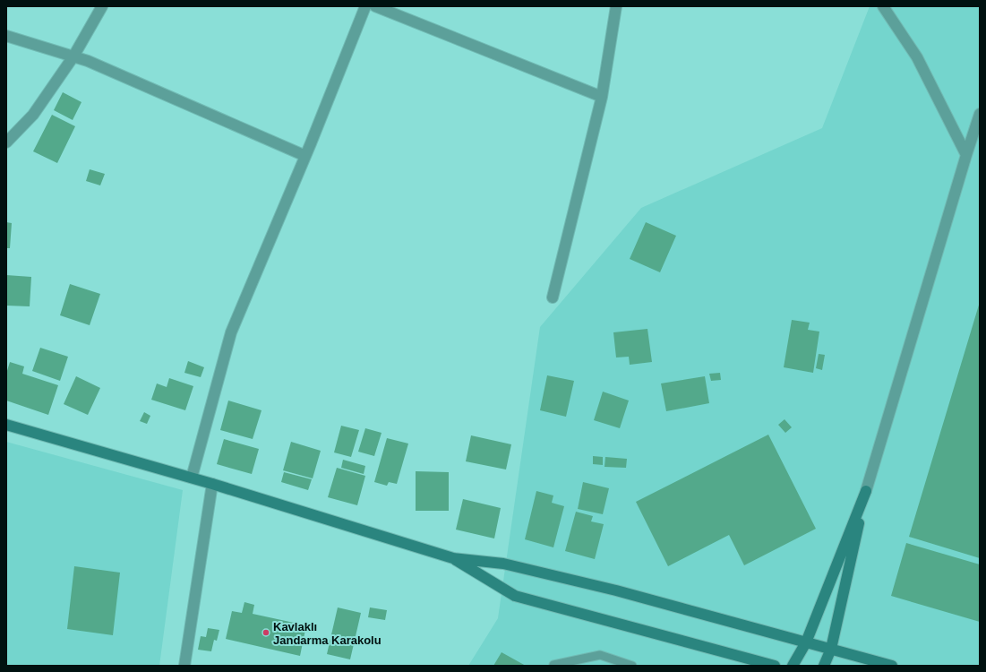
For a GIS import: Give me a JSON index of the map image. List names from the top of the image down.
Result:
{
  "places": ["Kavlaklı Jandarma Karakolu"]
}
